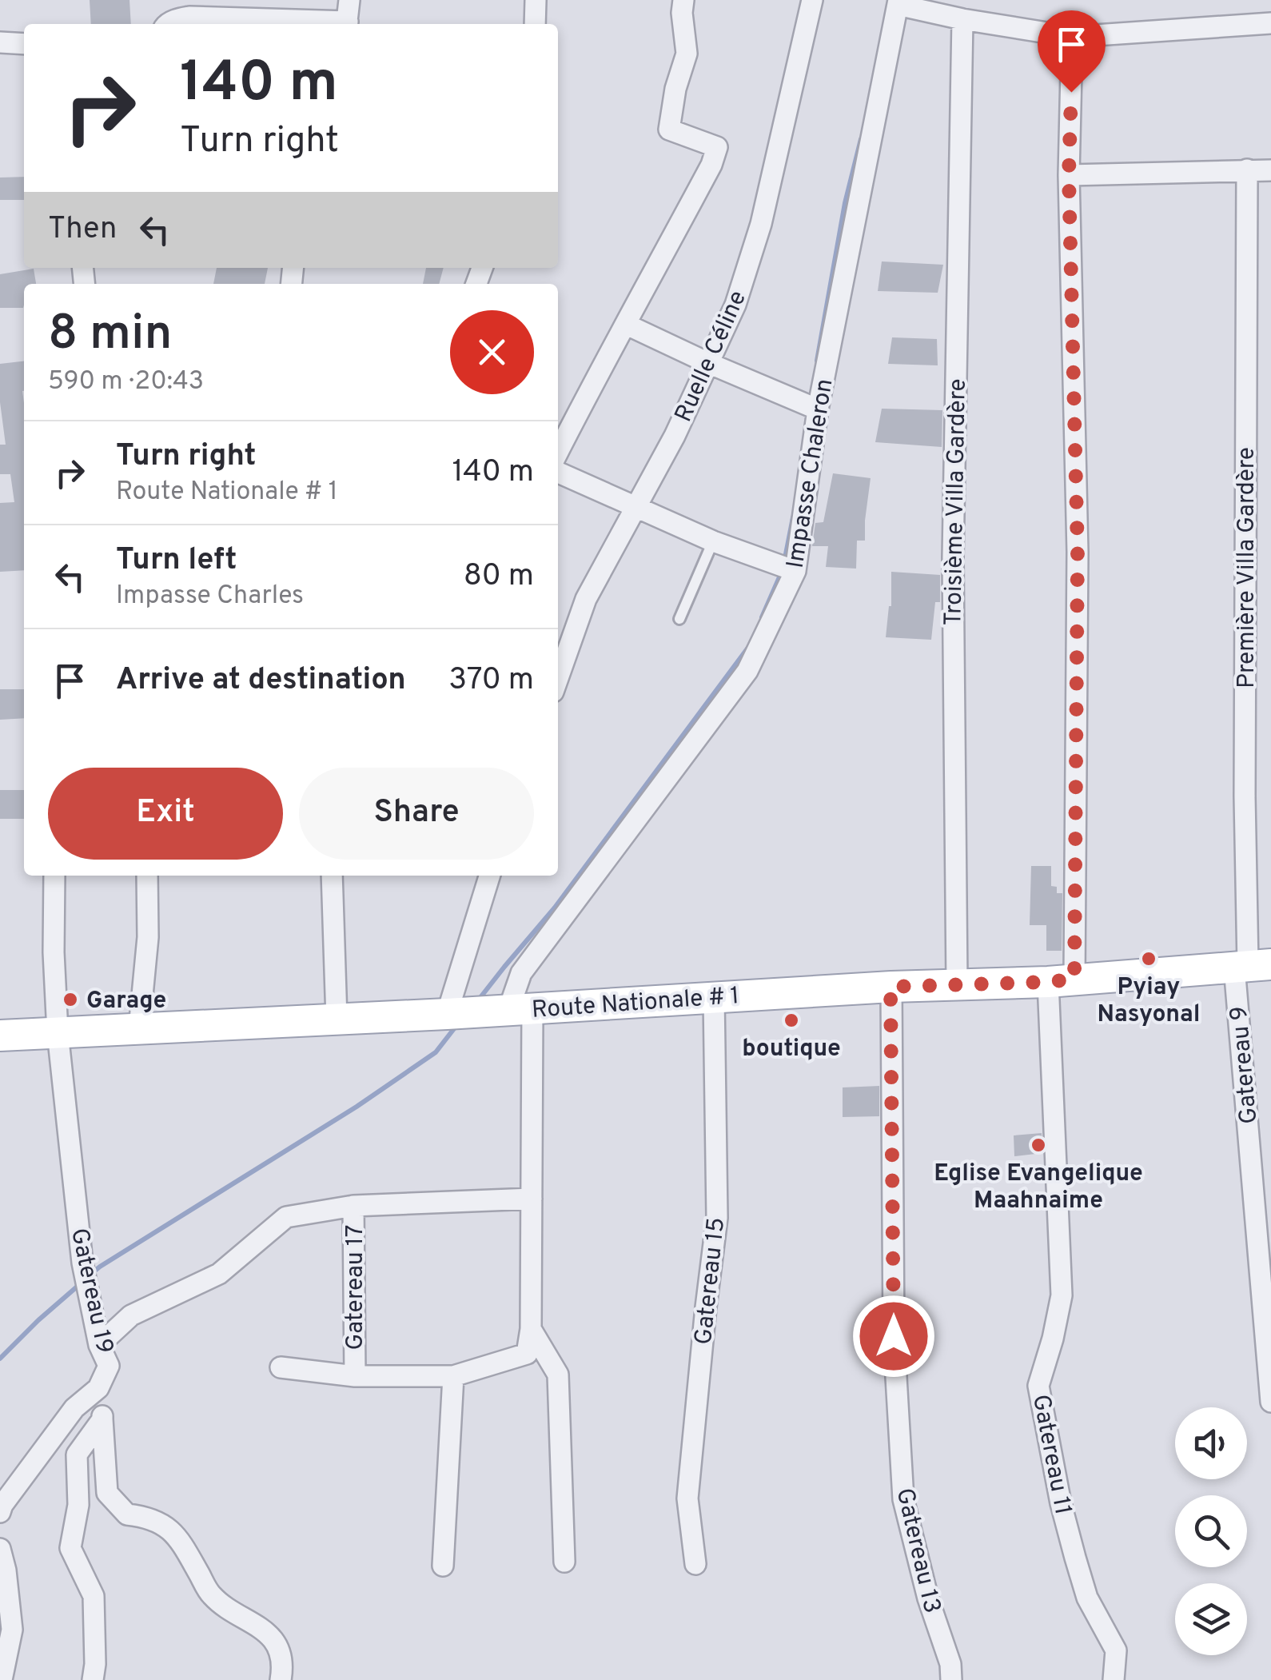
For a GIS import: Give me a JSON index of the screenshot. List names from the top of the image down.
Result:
{
  "streets": {
    "main road": ["Route Nationale # 1"],
    "street": [
      "Ruelle Céline",
      "Impasse Chaleron",
      "Troisième Villa Gardère",
      "Première Villa Gardère",
      "Gatereau 9",
      "Gatereau 15",
      "Gatereau 17",
      "Gatereau 19",
      "Gatereau 11",
      "Gatereau 13"
    ]
  },
  "crossings": [
    ["Impasse Chaleron", "Route Nationale # 1"],
    ["Troisième Villa Gardère", "Route Nationale # 1"],
    ["Première Villa Gardère", "Route Nationale # 1"],
    ["Première Villa Gardère", "Gatereau 9"],
    ["Route Nationale # 1", "Gatereau 9"],
    ["Route Nationale # 1", "Gatereau 15"],
    ["Route Nationale # 1", "Gatereau 19"],
    ["Route Nationale # 1", "Gatereau 11"],
    ["Route Nationale # 1", "Gatereau 13"],
    ["Gatereau 17", "Gatereau 19"]
  ],
  "places": [
    "Pyiay Nasyonal",
    "Garage",
    "boutique",
    "Eglise Evangelique Maahnaime"
  ],
  "page": {
    "turn": ["140 m", "Turn right"],
    "then": "Then",
    "heading": ["8 min", "590 m · 20:43"],
    "list": [
      {
        "name": "Turn right",
        "note": "Route Nationale # 1",
        "value": "140 m"
      },
      {
        "name": "Turn left",
        "note": "Impasse Charles",
        "value": "80 m"
      },
      {
        "name": "Arrive at destination",
        "value": "370 m"
      }
    ],
    "buttons": ["Exit", "Share"]
  }
}
